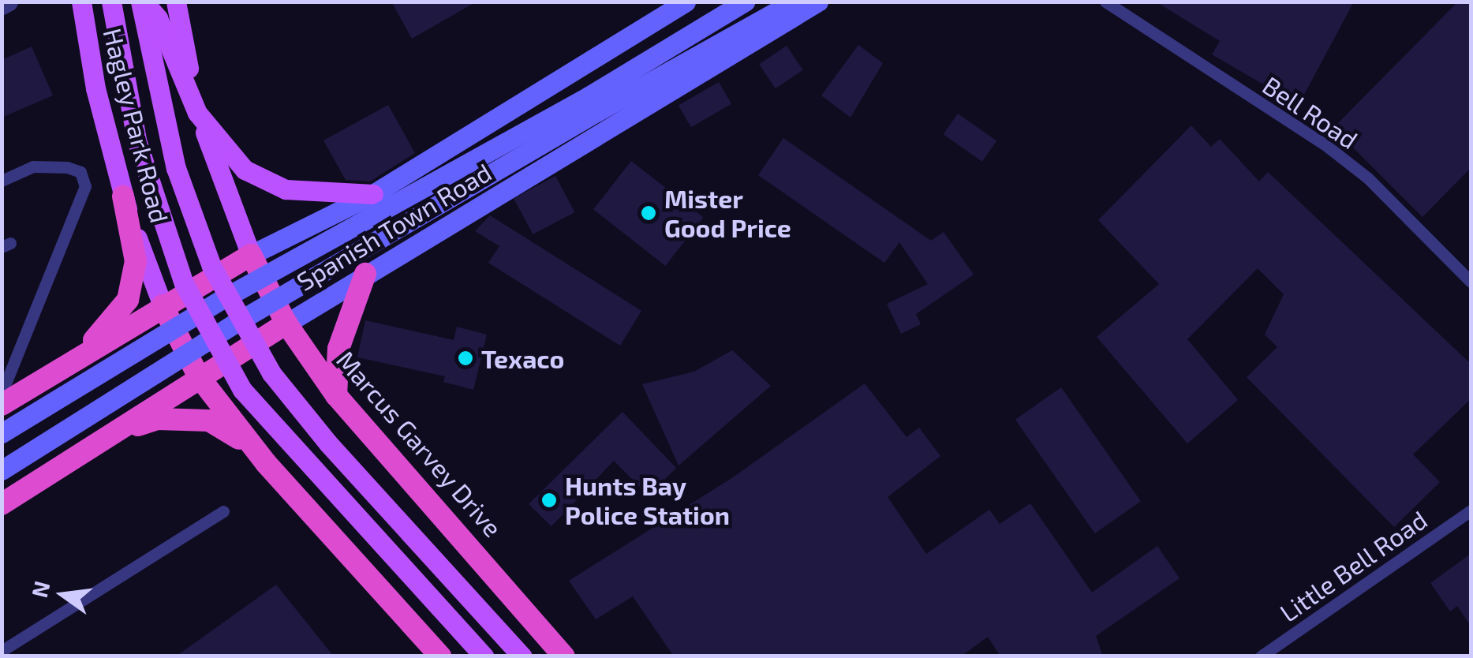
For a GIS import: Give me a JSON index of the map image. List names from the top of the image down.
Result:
{
  "streets": {
    "highway": ["Spanish Town Road", "Marcus Garvey Drive"],
    "main road": ["Hagley Park Road"],
    "lane": ["Bell Road", "Little Bell Road"]
  },
  "crossings": [
    ["Hagley Park Road", "Spanish Town Road"],
    ["Spanish Town Road", "Marcus Garvey Drive"]
  ],
  "places": ["Mister Good Price", "Texaco", "Hunts Bay Police Station"],
  "north": "left"
}
